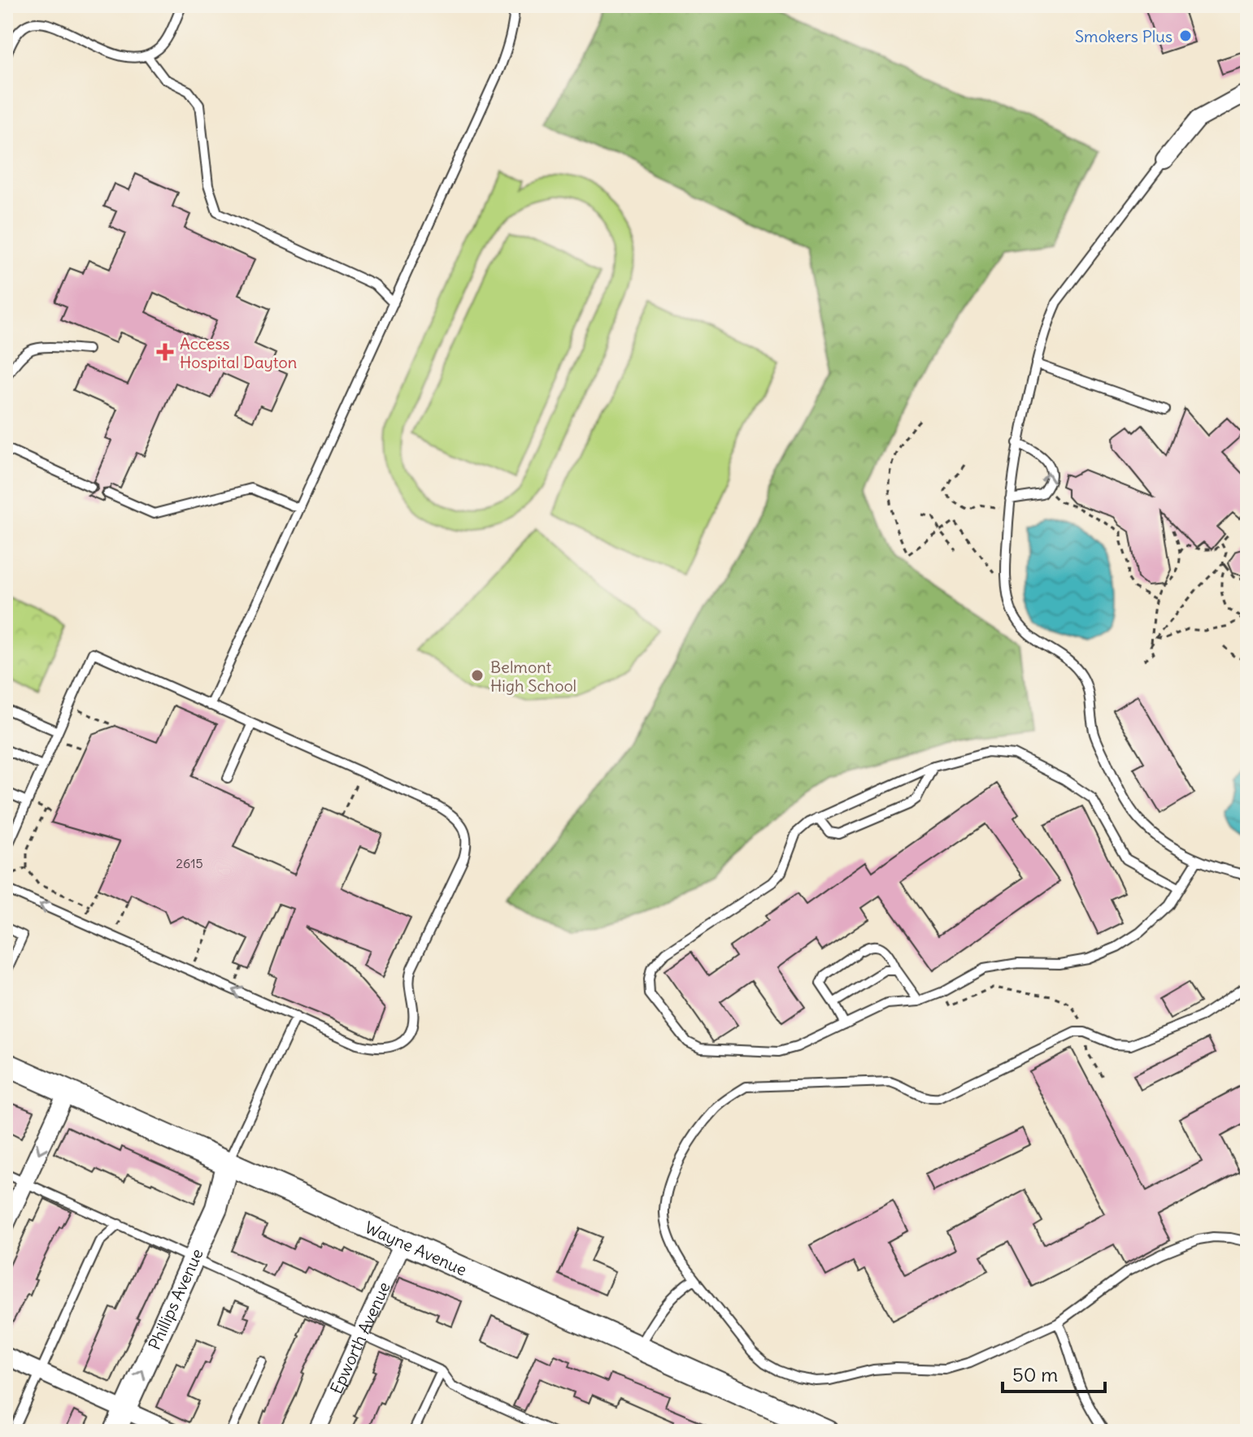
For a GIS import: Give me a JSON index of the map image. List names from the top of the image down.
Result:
{
  "streets": {
    "main road": ["Wayne Avenue"],
    "street": ["Phillips Avenue", "Epworth Avenue"]
  },
  "crossings": [
    ["Wayne Avenue", "Phillips Avenue"],
    ["Wayne Avenue", "Epworth Avenue"]
  ],
  "one_way": ["Phillips Avenue"],
  "places": {
    "other": ["Smokers Plus", "Belmont High School"],
    "health": ["Access Hospital Dayton"]
  },
  "house_numbers": ["2615"],
  "scale_bar": "50 m"
}
